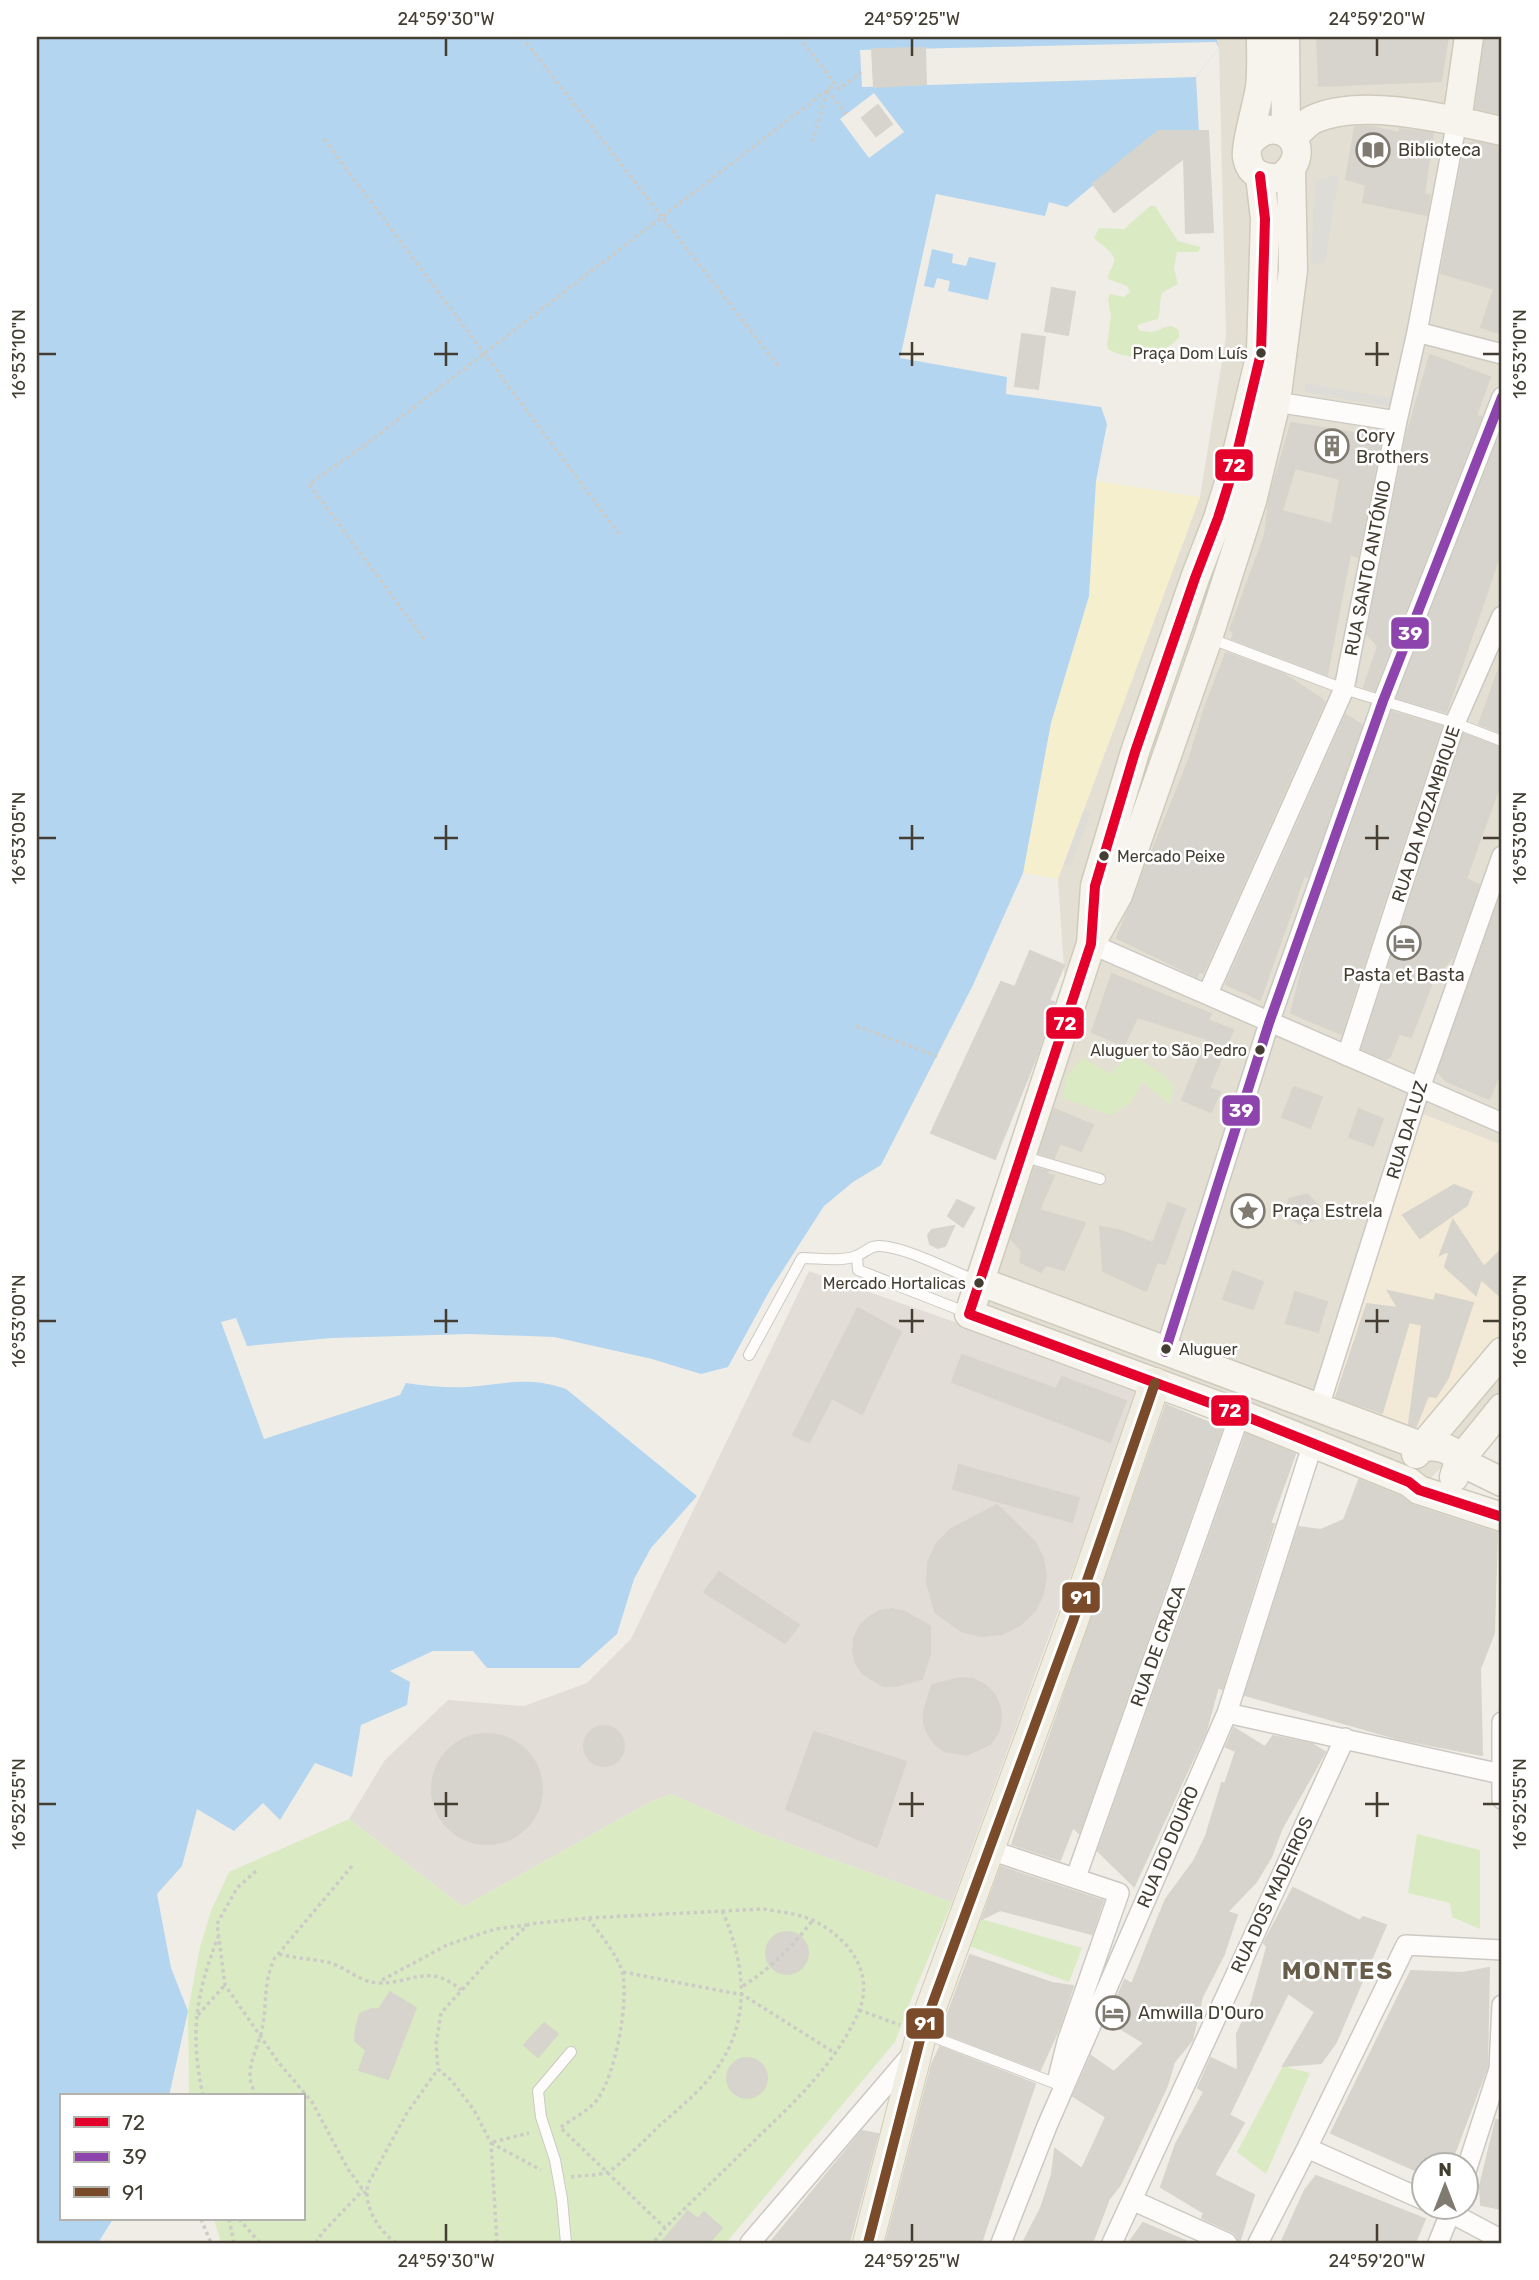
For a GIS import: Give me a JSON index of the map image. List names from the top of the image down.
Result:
{
  "streets": {
    "street": [
      "RUA SANTO ANTÓNIO",
      "RUA DA MOZAMBIQUE",
      "RUA DA LUZ",
      "RUA DE CRACA",
      "RUA DO DOURO",
      "RUA DOS MADEIROS"
    ]
  },
  "districts": ["MONTES"],
  "places": {
    "library": ["Biblioteca"],
    "other": [
      "Praça Dom Luís",
      "Mercado Peixe",
      "Aluguer to São Pedro",
      "Mercado Hortalicas",
      "Aluguer"
    ],
    "building": ["Cory Brothers"],
    "hotel": ["Pasta et Basta", "Amwilla D'Ouro"],
    "place": ["Praça Estrela"]
  },
  "lines": ["transit line 72", "transit line 39", "transit line 91"],
  "legend": ["72", "39", "91"],
  "north": "top",
  "coordinates": [
    "24°59'30\"W",
    "24°59'25\"W",
    "24°59'20\"W",
    "16°53'10\"N",
    "16°53'05\"N",
    "16°53'00\"N",
    "16°52'55\"N"
  ]
}
